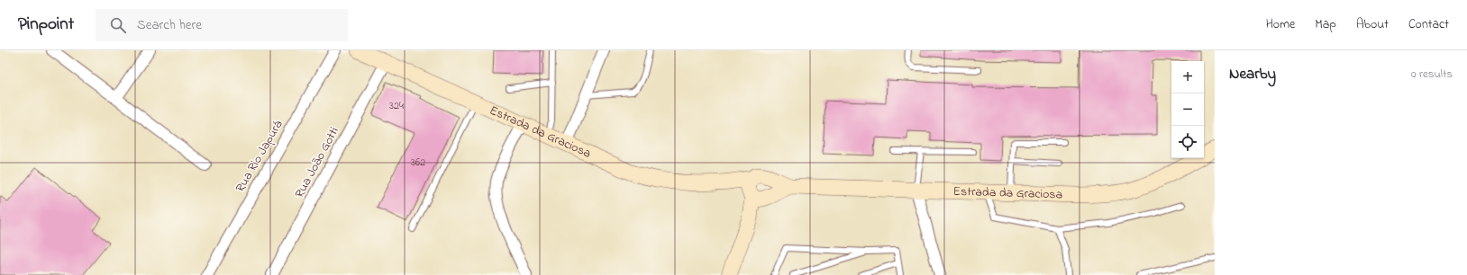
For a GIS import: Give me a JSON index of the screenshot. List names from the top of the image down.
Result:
{
  "streets": {
    "main road": ["Estrada da Graciosa"],
    "street": ["Rua Rio Japurá", "Rua João Gotti"]
  },
  "crossings": [
    ["Estrada da Graciosa", "Rua João Gotti"]
  ],
  "house_numbers": ["324", "362"],
  "page": {
    "header": "Pinpoint",
    "search": "Search here",
    "nav": [
      "Home",
      "Map",
      "About",
      "Contact"
    ],
    "heading": ["Nearby", "0 results"],
    "map_buttons": ["+", "−"]
  }
}
